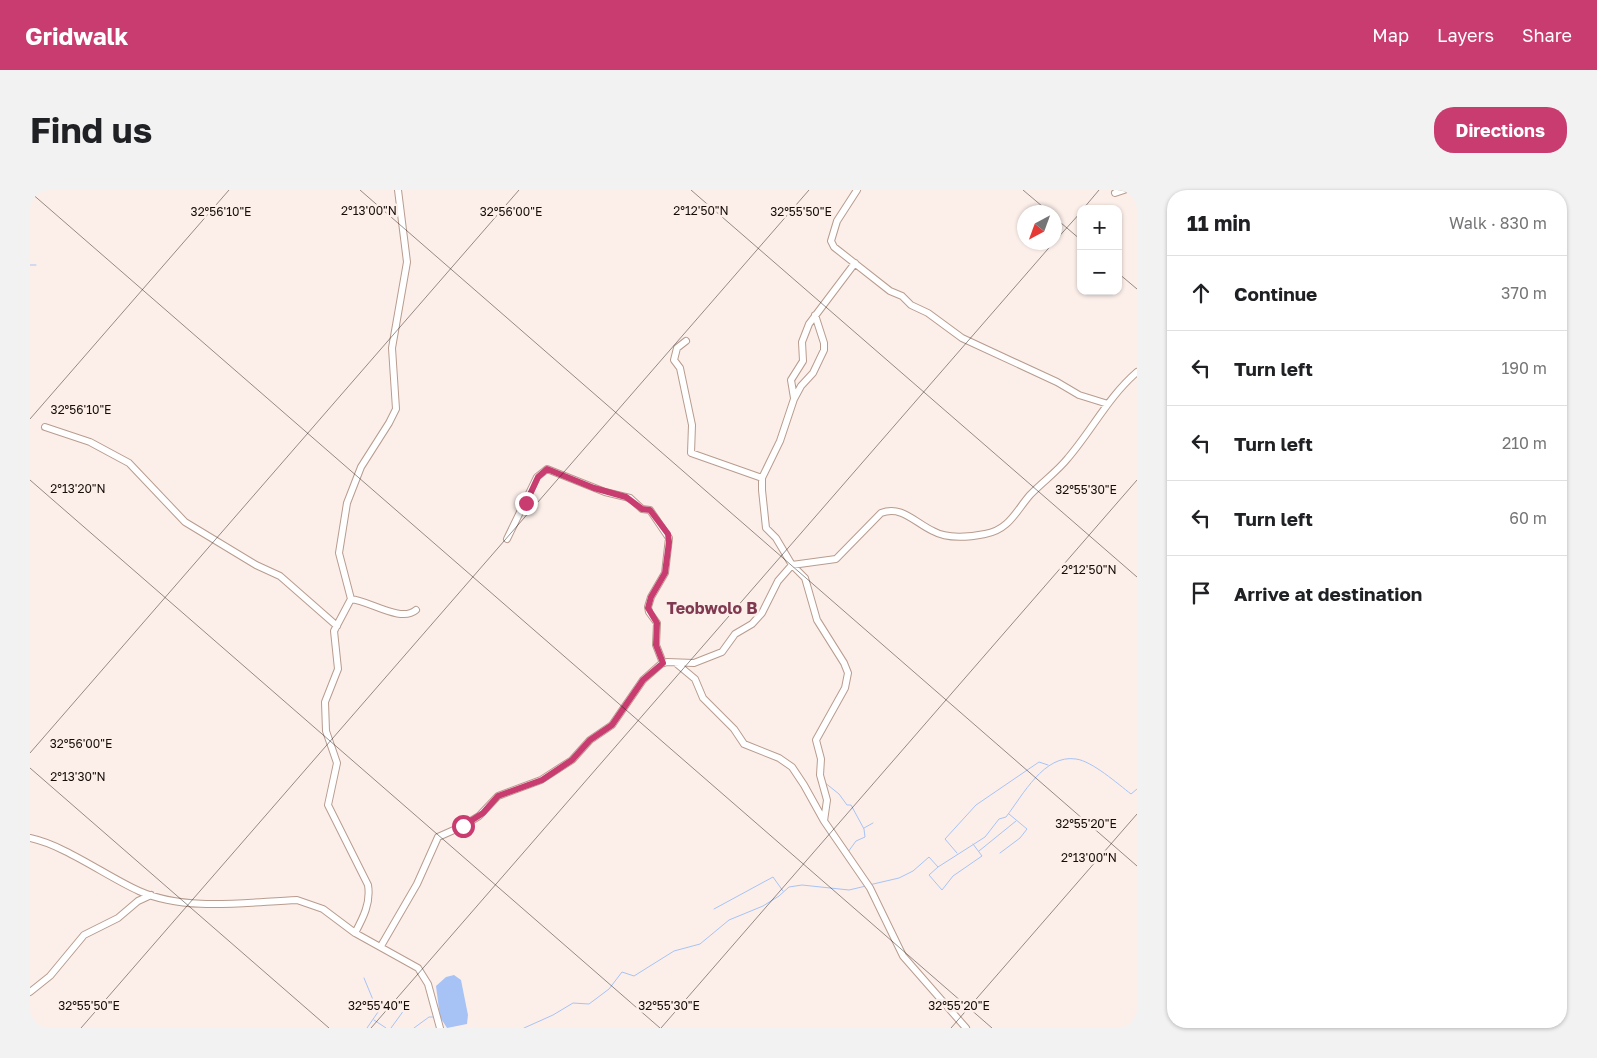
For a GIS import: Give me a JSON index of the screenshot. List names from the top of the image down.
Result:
{
  "districts": ["Teobwolo B"],
  "north": "bottom left",
  "page": {
    "header": "Gridwalk",
    "nav": ["Map", "Layers", "Share"],
    "buttons": "Directions",
    "title": "Find us",
    "heading": ["11 min", "Walk · 830 m"],
    "map_buttons": ["+", "−"],
    "list": [
      ["Continue", "370 m"],
      ["Turn left", "190 m"],
      ["Turn left", "210 m"],
      ["Turn left", "60 m"],
      "Arrive at destination"
    ]
  },
  "coordinates": [
    "2°13'00\"N",
    "2°12'50\"N",
    "32°56'10\"E",
    "32°56'00\"E",
    "32°55'50\"E",
    "2°13'20\"N",
    "32°55'30\"E",
    "2°13'30\"N",
    "32°55'20\"E",
    "32°55'40\"E"
  ]
}
